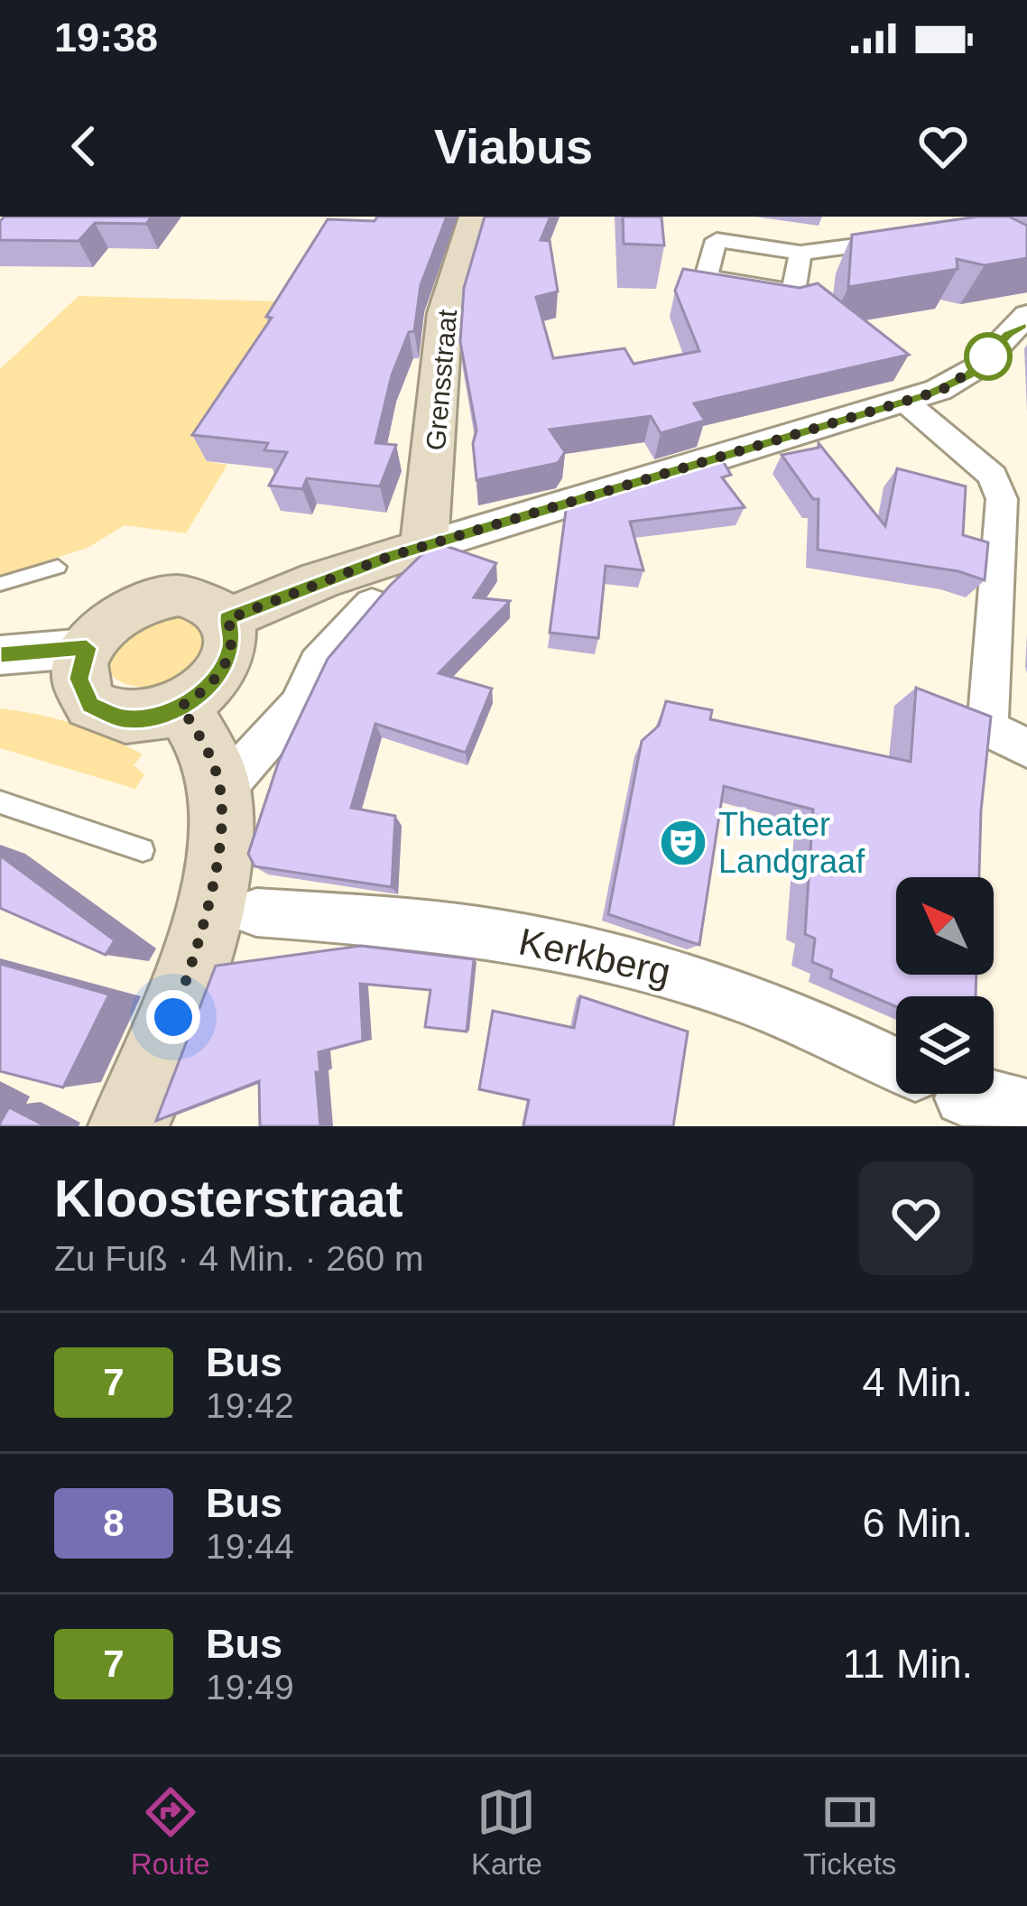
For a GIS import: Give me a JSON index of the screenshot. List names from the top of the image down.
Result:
{
  "streets": {
    "main road": ["Grensstraat"],
    "street": ["Kerkberg"]
  },
  "places": {
    "theatre": ["Theater Landgraaf"]
  },
  "lines": ["bus line 7"],
  "north": "top left",
  "page": {
    "status": "19:38",
    "header": "Viabus",
    "heading": ["Kloosterstraat", "Zu Fuß · 4 Min. · 260 m"],
    "list": [
      {
        "mark": "7",
        "name": "Bus",
        "note": "19:42",
        "value": "4 Min."
      },
      {
        "mark": "8",
        "name": "Bus",
        "note": "19:44",
        "value": "6 Min."
      },
      {
        "mark": "7",
        "name": "Bus",
        "note": "19:49",
        "value": "11 Min."
      }
    ],
    "tabs": ["Route", "Karte", "Tickets"]
  }
}
